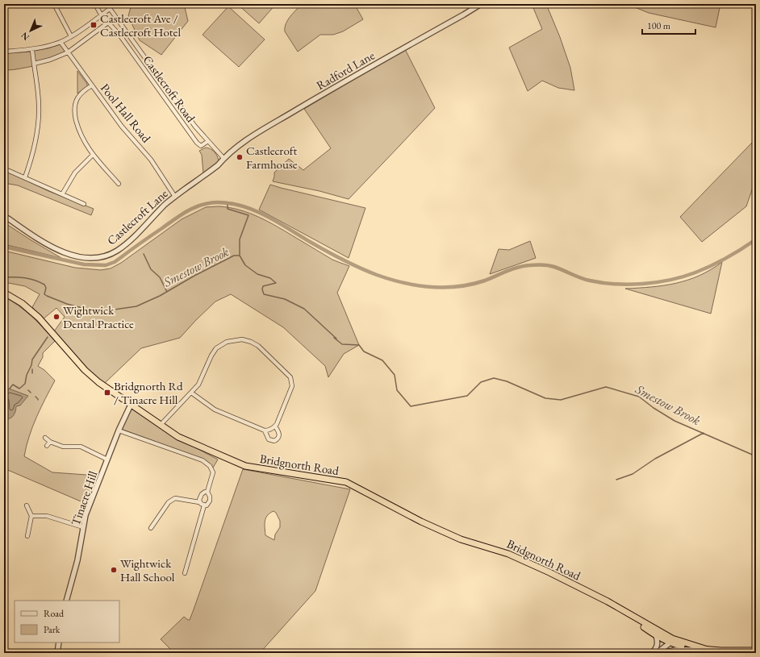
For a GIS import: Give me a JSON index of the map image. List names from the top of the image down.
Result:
{
  "streets": {
    "highway": ["Bridgnorth Road"],
    "street": [
      "Radford Lane",
      "Castlecroft Road",
      "Pool Hall Road",
      "Castlecroft Lane",
      "Tinacre Hill"
    ]
  },
  "crossings": [
    ["Radford Lane", "Castlecroft Road"],
    ["Radford Lane", "Castlecroft Lane"],
    ["Castlecroft Road", "Castlecroft Lane"],
    ["Pool Hall Road", "Castlecroft Lane"],
    ["Bridgnorth Road", "Tinacre Hill"]
  ],
  "water": ["Smestow Brook"],
  "places": {
    "transit": ["Castlecroft Ave / Castlecroft Hotel", "Bridgnorth Rd / Tinacre Hill"],
    "other": ["Castlecroft Farmhouse", "Wightwick Dental Practice", "Wightwick Hall School"]
  },
  "legend": ["Road", "Park"],
  "scale_bar": "100 m",
  "north": "bottom left"
}
